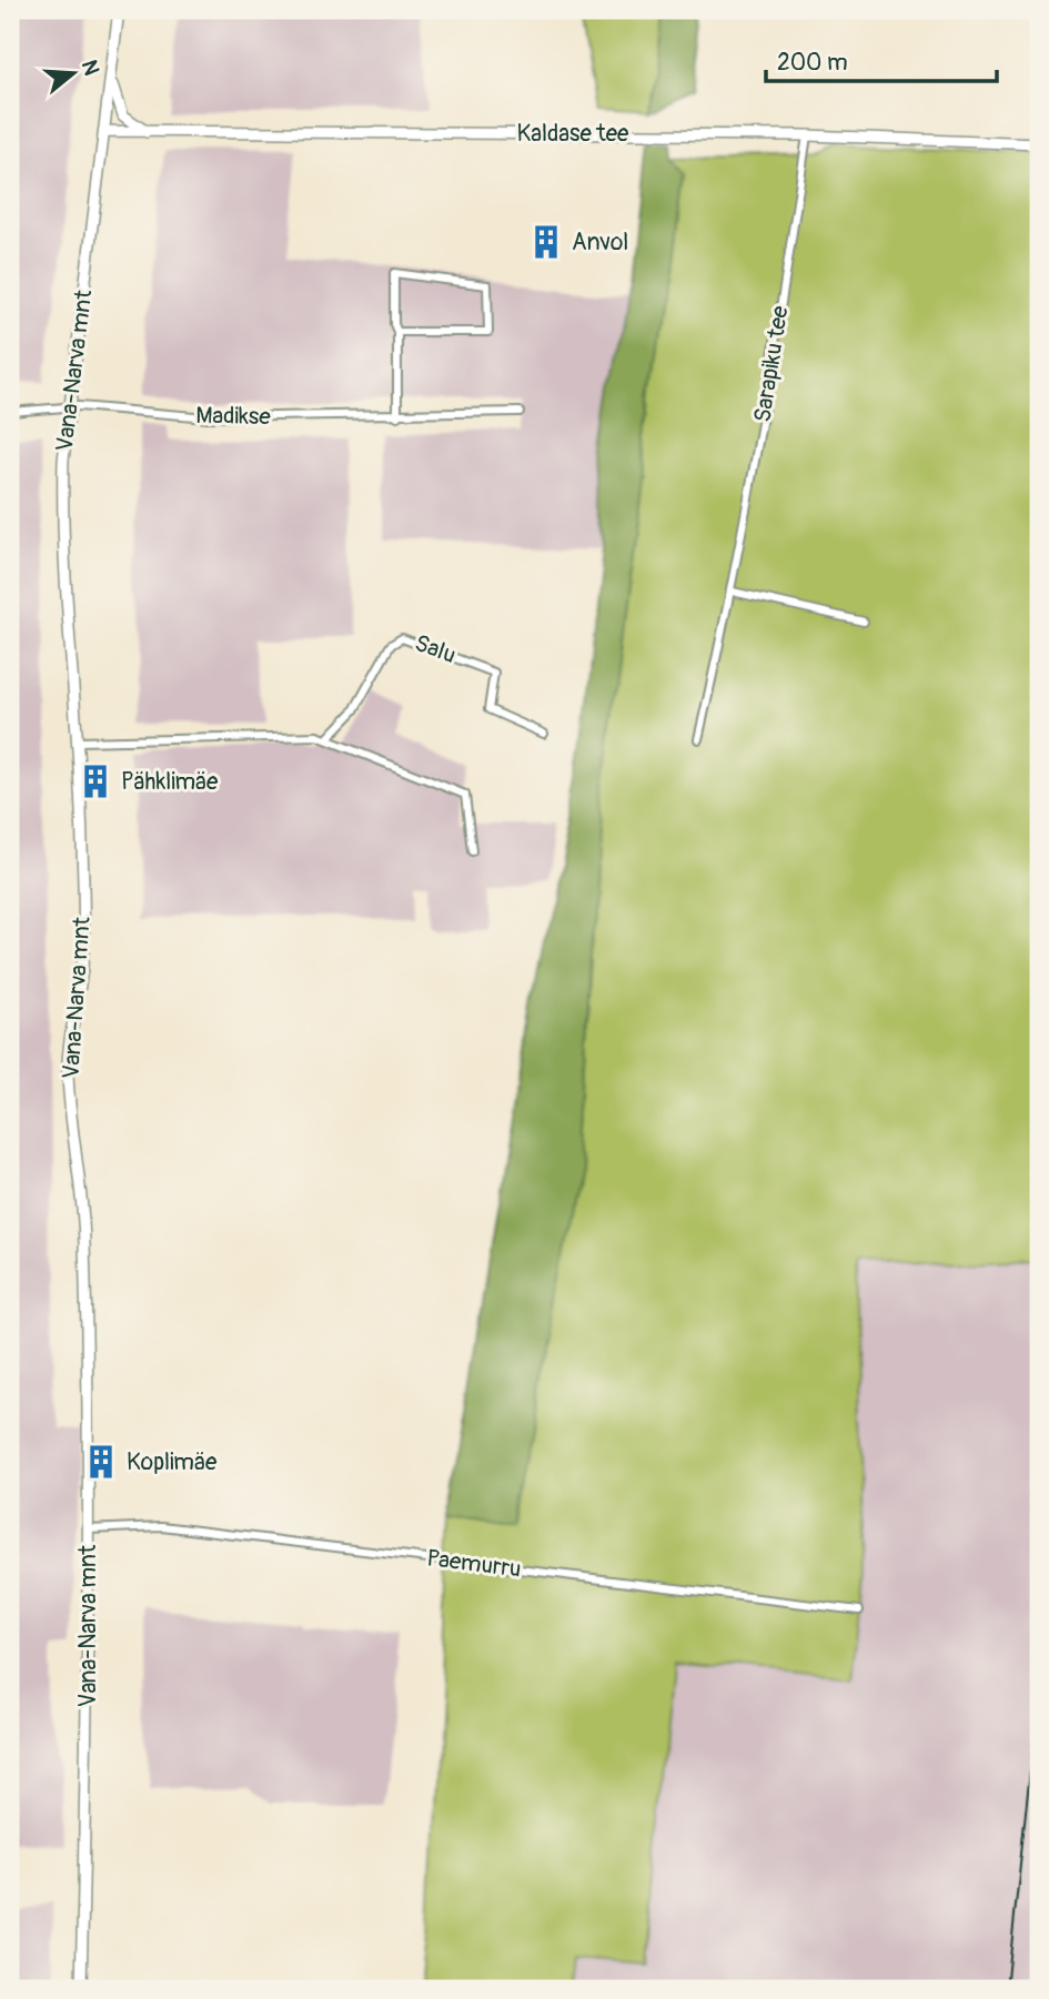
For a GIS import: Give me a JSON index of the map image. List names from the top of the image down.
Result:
{
  "streets": {
    "main road": ["Kaldase tee", "Vana-Narva mnt"],
    "street": [
      "Sarapiku tee",
      "Madikse",
      "Salu",
      "Paemurru"
    ]
  },
  "crossings": [
    ["Kaldase tee", "Sarapiku tee"],
    ["Kaldase tee", "Vana-Narva mnt"],
    ["Vana-Narva mnt", "Madikse"],
    ["Vana-Narva mnt", "Paemurru"]
  ],
  "places": {
    "building": ["Anvol", "Pähklimäe", "Koplimäe"]
  },
  "scale_bar": "200 m",
  "north": "right"
}
